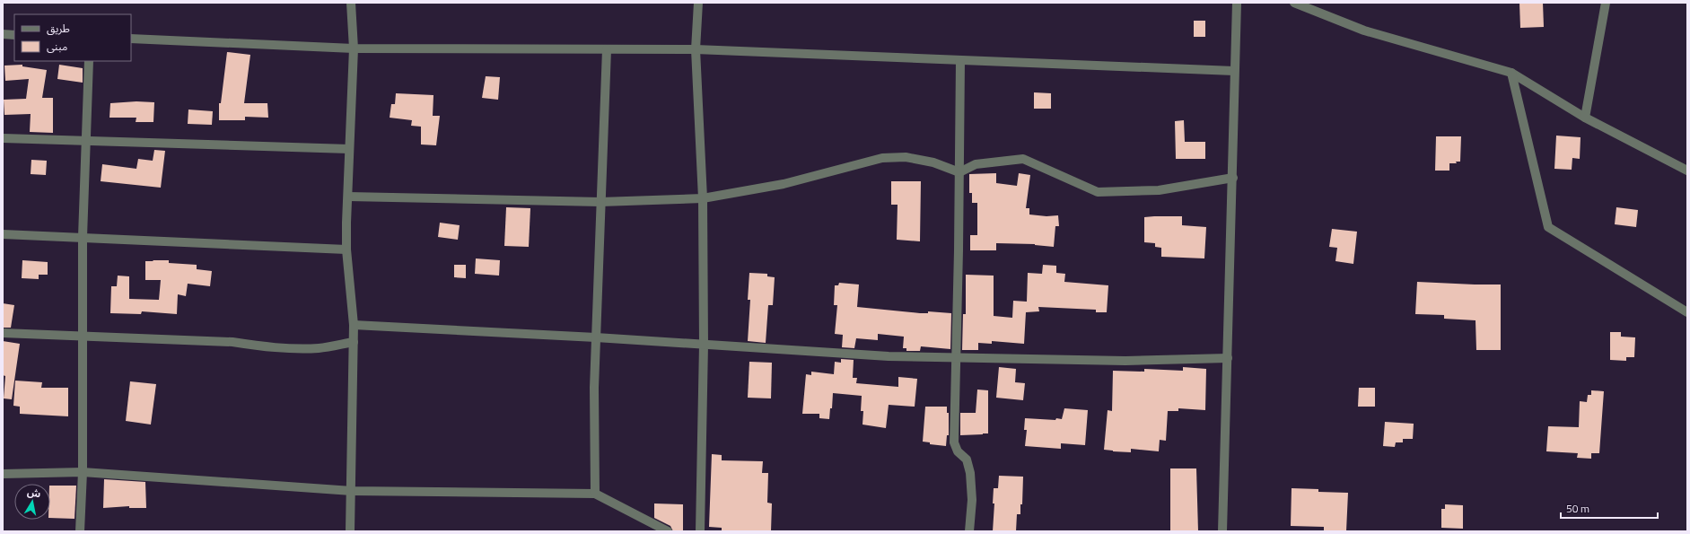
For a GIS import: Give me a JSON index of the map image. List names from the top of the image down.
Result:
{
  "legend": ["طريق", "مبنى"],
  "scale_bar": "50 m",
  "north": "top"
}
